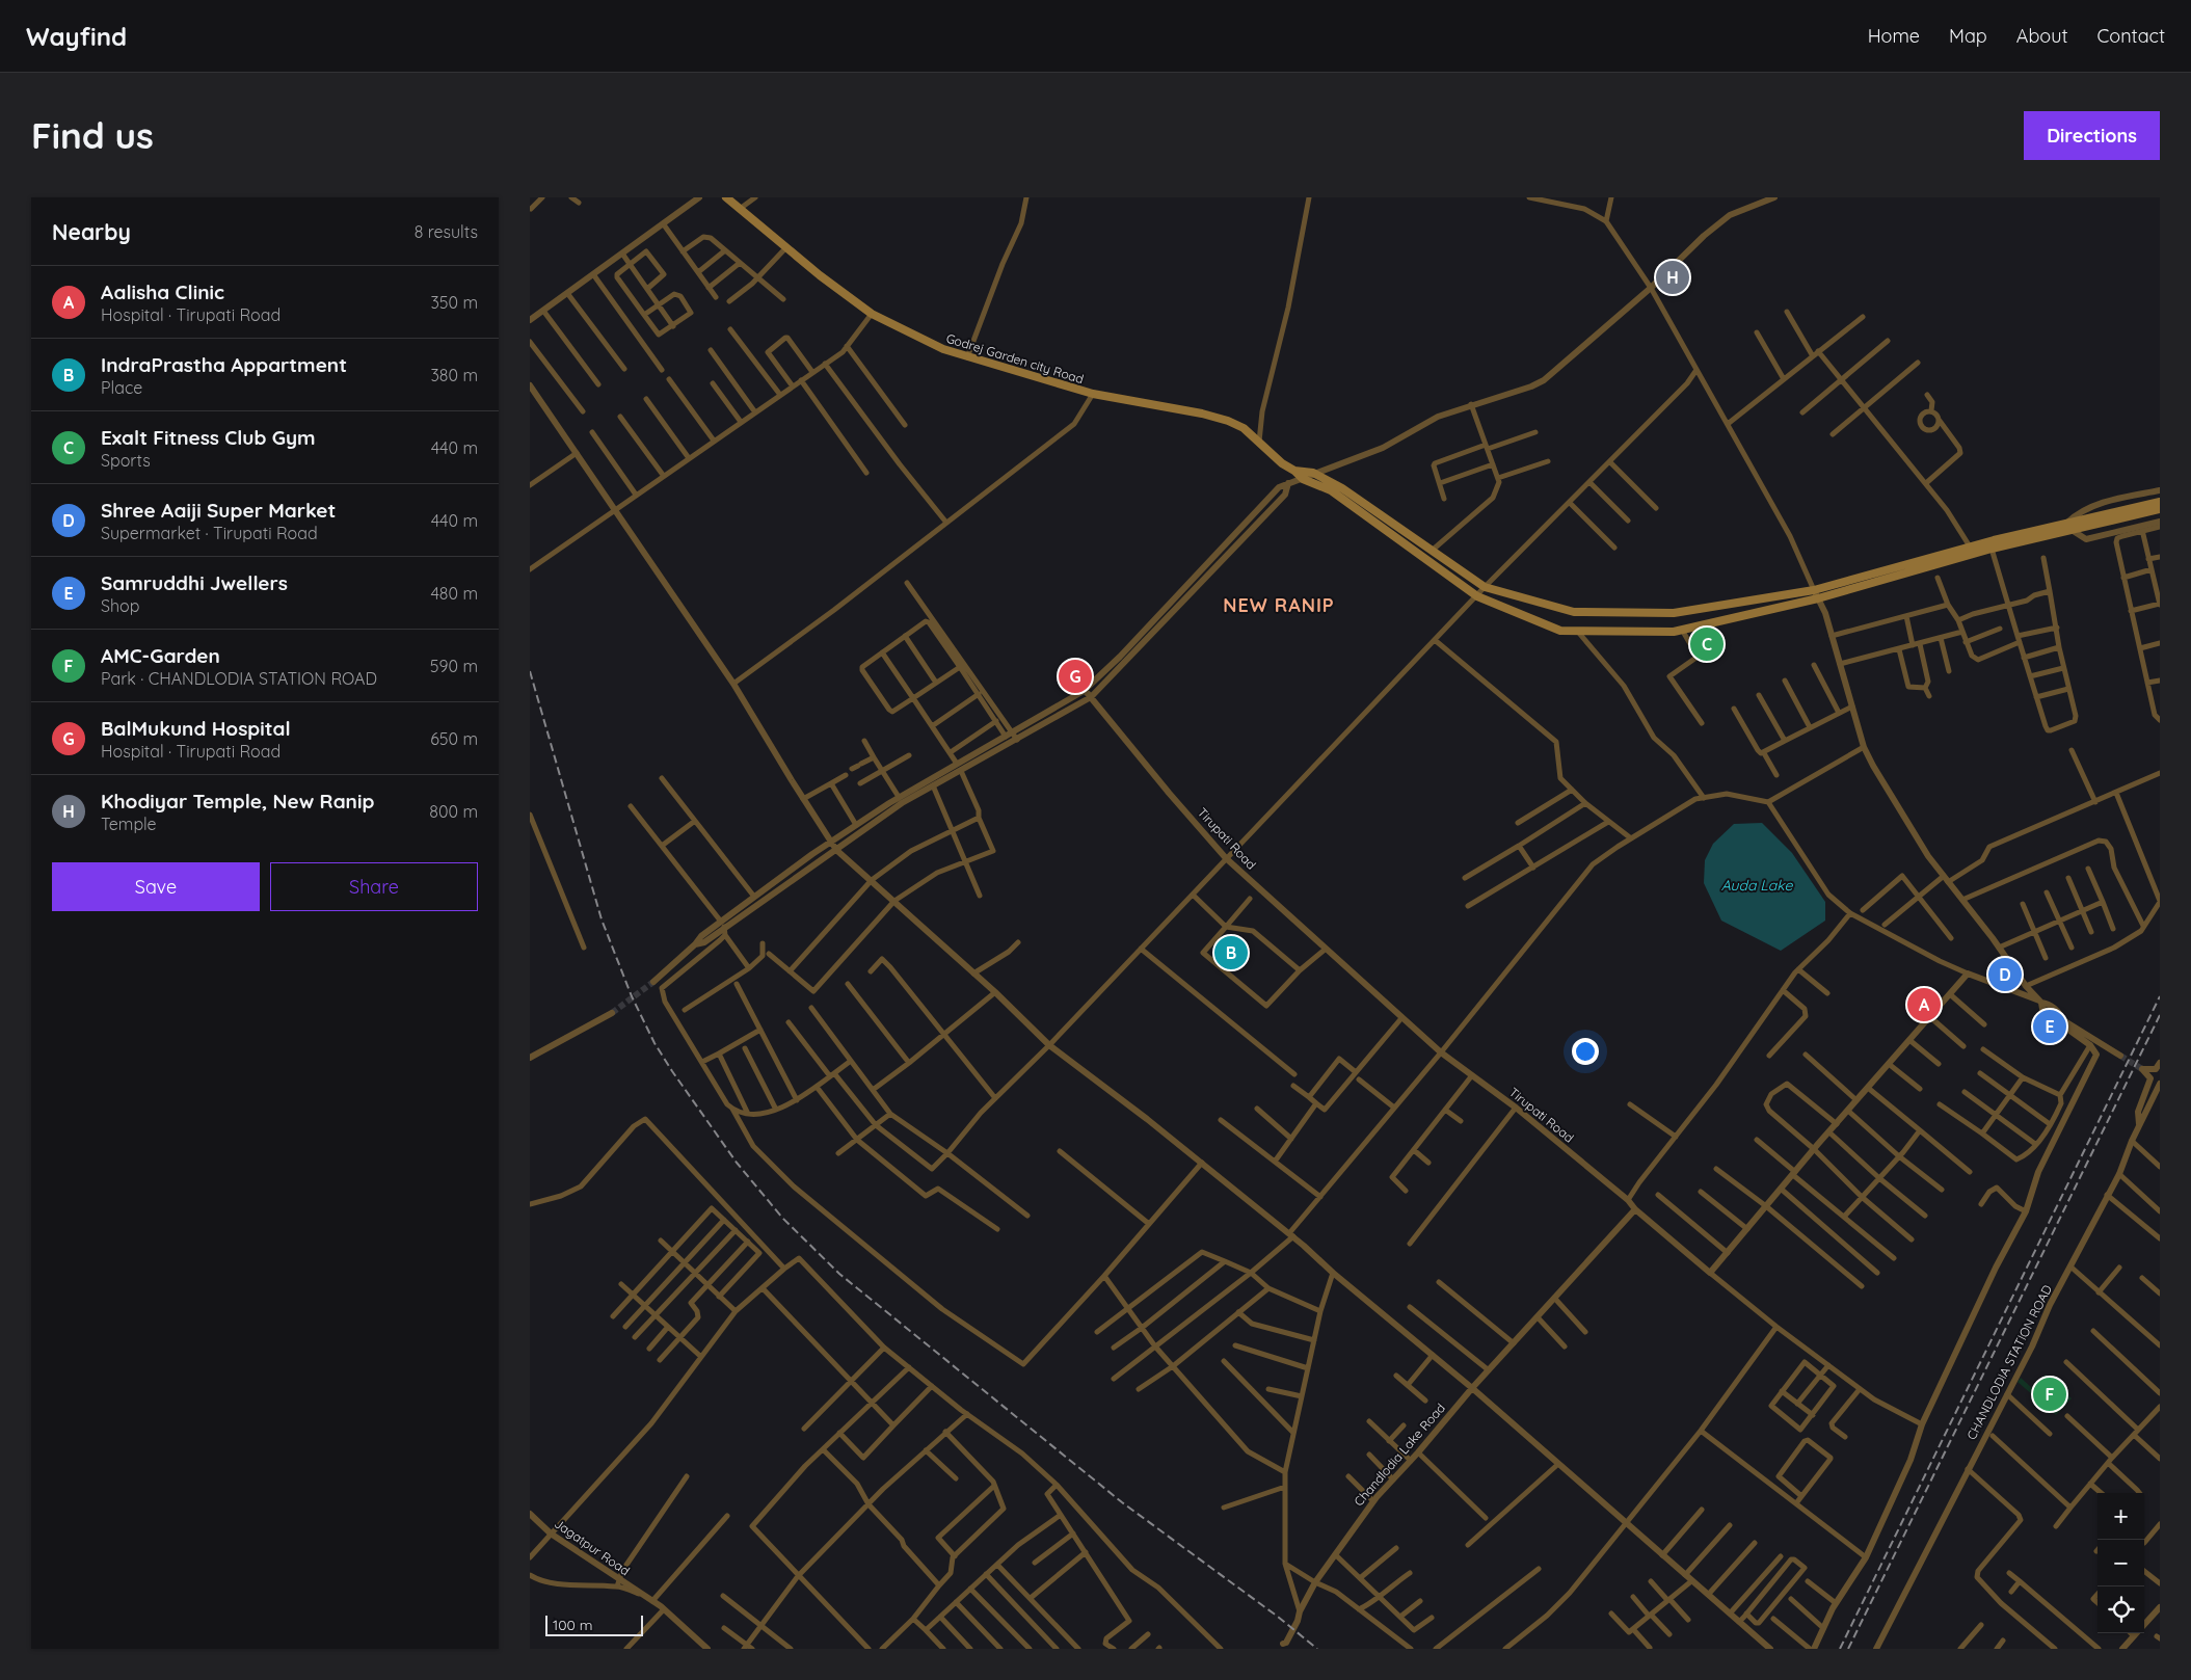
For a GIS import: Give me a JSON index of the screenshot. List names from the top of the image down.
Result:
{
  "streets": {
    "main road": ["Godrej Garden city Road"],
    "street": [
      "Tirupati Road",
      "CHANDLODIA STATION ROAD",
      "Chandlodia Lake Road",
      "Jagatpur Road"
    ]
  },
  "crossings": [
    ["Tirupati Road", "Chandlodia Lake Road"]
  ],
  "districts": ["NEW RANIP"],
  "water": ["Auda Lake"],
  "scale_bar": "100 m",
  "page": {
    "header": "Wayfind",
    "nav": [
      "Home",
      "Map",
      "About",
      "Contact"
    ],
    "buttons": [
      "Directions",
      ["Save", "Share"]
    ],
    "title": "Find us",
    "heading": ["Nearby", "8 results"],
    "pins": [
      "H",
      "C",
      "G",
      "B",
      "D",
      "A",
      "E",
      "F"
    ],
    "list": [
      {
        "mark": "A",
        "name": "Aalisha Clinic",
        "note": "Hospital · Tirupati Road",
        "value": "350 m"
      },
      {
        "mark": "B",
        "name": "IndraPrastha Appartment",
        "note": "Place",
        "value": "380 m"
      },
      {
        "mark": "C",
        "name": "Exalt Fitness Club Gym",
        "note": "Sports",
        "value": "440 m"
      },
      {
        "mark": "D",
        "name": "Shree Aaiji Super Market",
        "note": "Supermarket · Tirupati Road",
        "value": "440 m"
      },
      {
        "mark": "E",
        "name": "Samruddhi Jwellers",
        "note": "Shop",
        "value": "480 m"
      },
      {
        "mark": "F",
        "name": "AMC-Garden",
        "note": "Park · CHANDLODIA STATION ROAD",
        "value": "590 m"
      },
      {
        "mark": "G",
        "name": "BalMukund Hospital",
        "note": "Hospital · Tirupati Road",
        "value": "650 m"
      },
      {
        "mark": "H",
        "name": "Khodiyar Temple, New Ranip",
        "note": "Temple",
        "value": "800 m"
      }
    ],
    "map_buttons": ["+", "−"],
    "scale": "100 m"
  }
}
